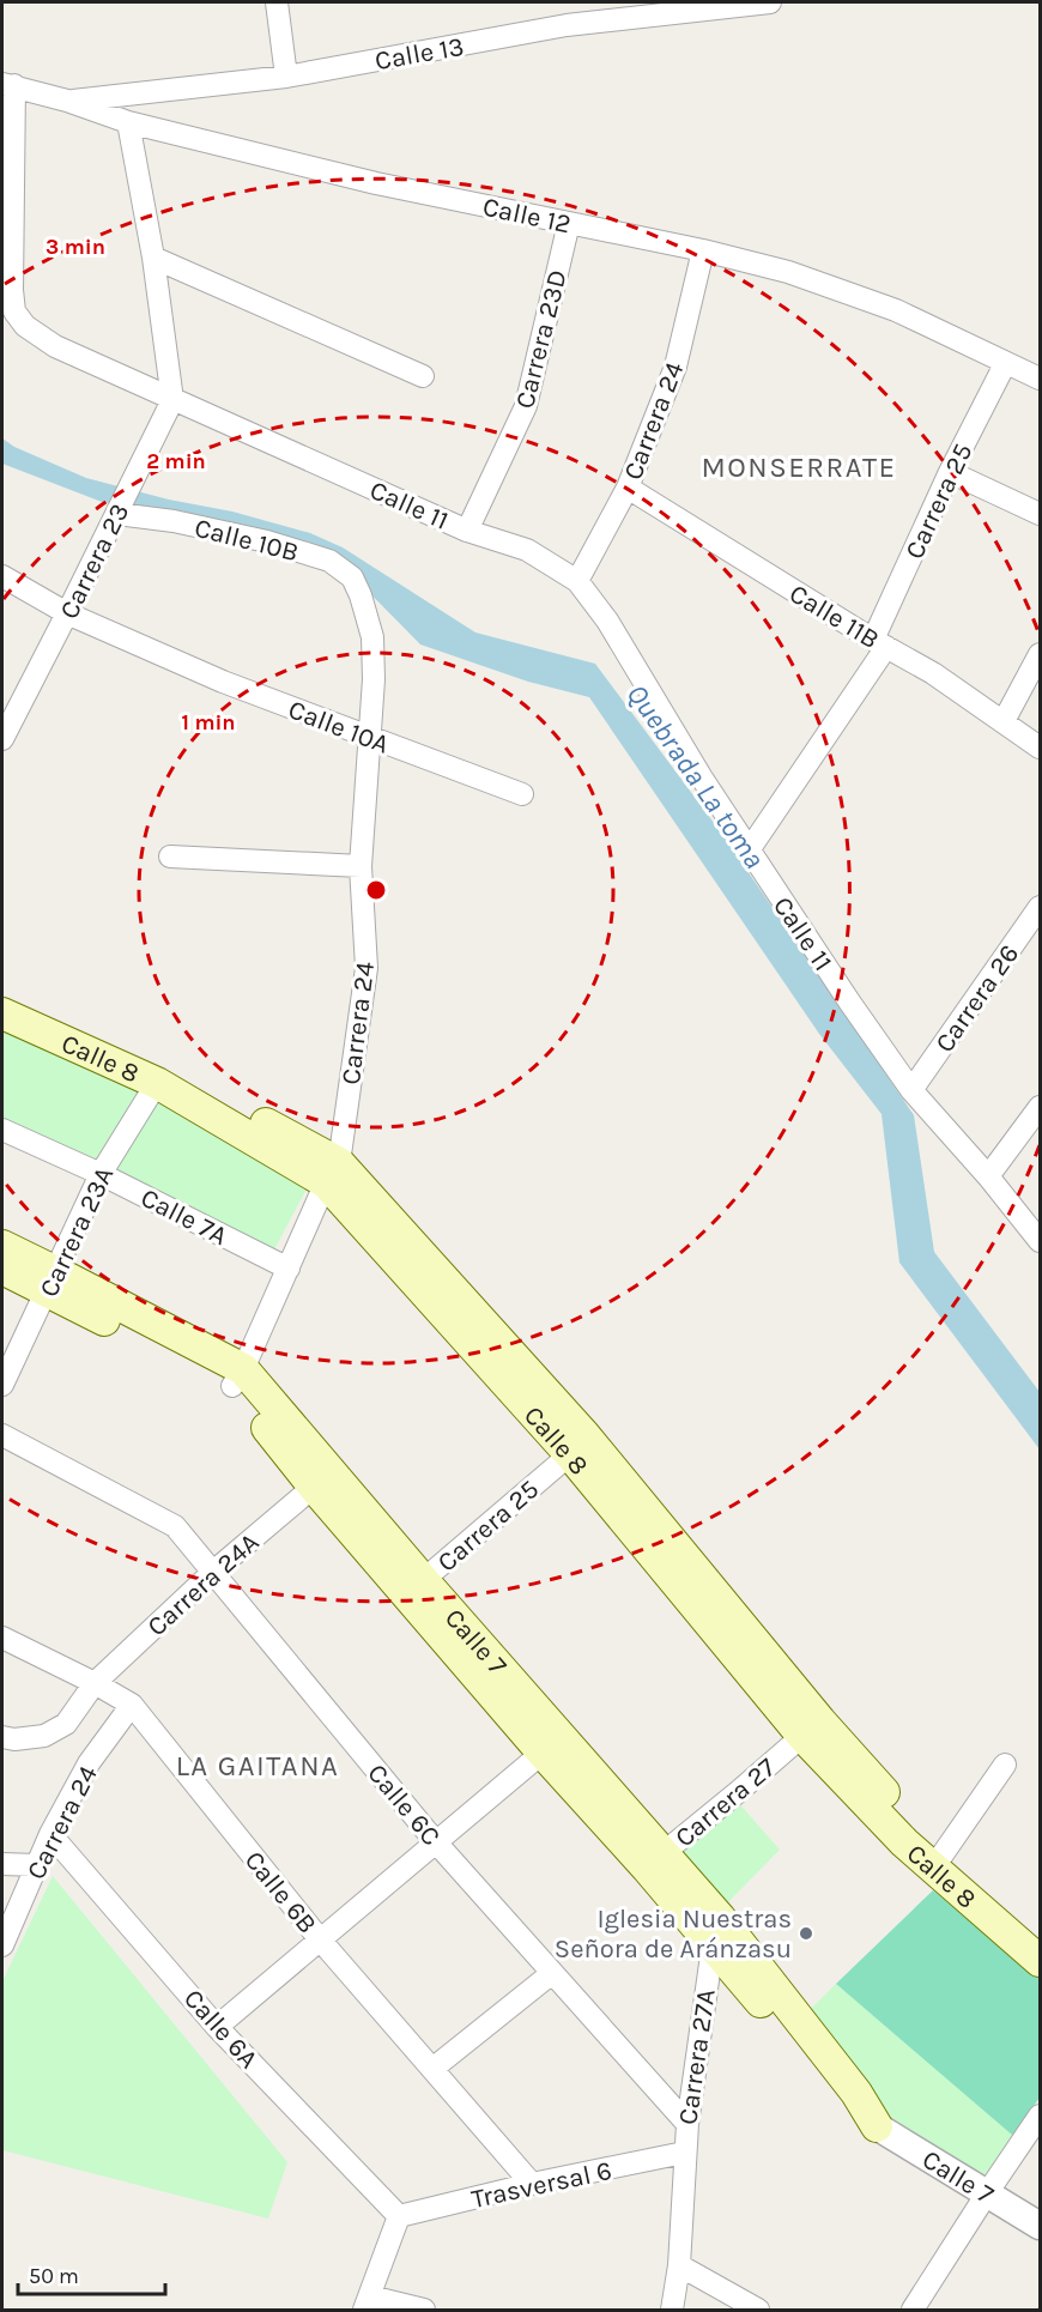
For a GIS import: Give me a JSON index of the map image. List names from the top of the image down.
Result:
{
  "streets": {
    "main road": ["Calle 8", "Calle 7"],
    "street": [
      "Calle 13",
      "Calle 12",
      "Carrera 23D",
      "Carrera 24",
      "Carrera 25",
      "Calle 11",
      "Calle 10B",
      "Carrera 23",
      "Calle 11B",
      "Calle 10A",
      "Carrera 26",
      "Calle 7A",
      "Carrera 23A",
      "Carrera 24A",
      "Carrera 27",
      "Calle 6C",
      "Calle 6B",
      "Calle 6A",
      "Carrera 27A",
      "Trasversal 6"
    ]
  },
  "crossings": [
    ["Calle 13", "Calle 12"],
    ["Calle 12", "Carrera 23D"],
    ["Calle 12", "Carrera 24"],
    ["Calle 12", "Carrera 25"],
    ["Calle 12", "Calle 11"],
    ["Carrera 23D", "Calle 11"],
    ["Carrera 24", "Calle 11"],
    ["Carrera 24", "Calle 10B"],
    ["Carrera 24", "Calle 11B"],
    ["Carrera 24", "Calle 10A"],
    ["Carrera 24", "Calle 8"],
    ["Carrera 24", "Calle 7A"],
    ["Carrera 24", "Calle 7"],
    ["Carrera 24", "Calle 6B"],
    ["Carrera 24", "Calle 6A"],
    ["Carrera 25", "Calle 11"],
    ["Carrera 25", "Calle 11B"],
    ["Carrera 25", "Calle 8"],
    ["Carrera 25", "Calle 7"],
    ["Calle 11", "Carrera 23"],
    ["Calle 11", "Carrera 26"],
    ["Calle 10B", "Carrera 23"],
    ["Carrera 23", "Calle 10A"],
    ["Calle 8", "Carrera 23A"],
    ["Calle 8", "Carrera 27"],
    ["Calle 7A", "Carrera 23A"],
    ["Carrera 23A", "Calle 7"],
    ["Carrera 24A", "Calle 7"],
    ["Carrera 24A", "Calle 6C"],
    ["Carrera 24A", "Calle 6B"],
    ["Calle 7", "Carrera 27"],
    ["Calle 7", "Carrera 27A"],
    ["Calle 6C", "Carrera 27A"],
    ["Calle 6B", "Trasversal 6"],
    ["Calle 6A", "Trasversal 6"],
    ["Carrera 27A", "Trasversal 6"]
  ],
  "districts": ["MONSERRATE", "LA GAITANA"],
  "water": ["Quebrada La toma"],
  "places": ["Iglesia Nuestras Señora de Aránzasu"],
  "scale_bar": "50 m",
  "rings": ["3 min", "2 min", "1 min"]
}
